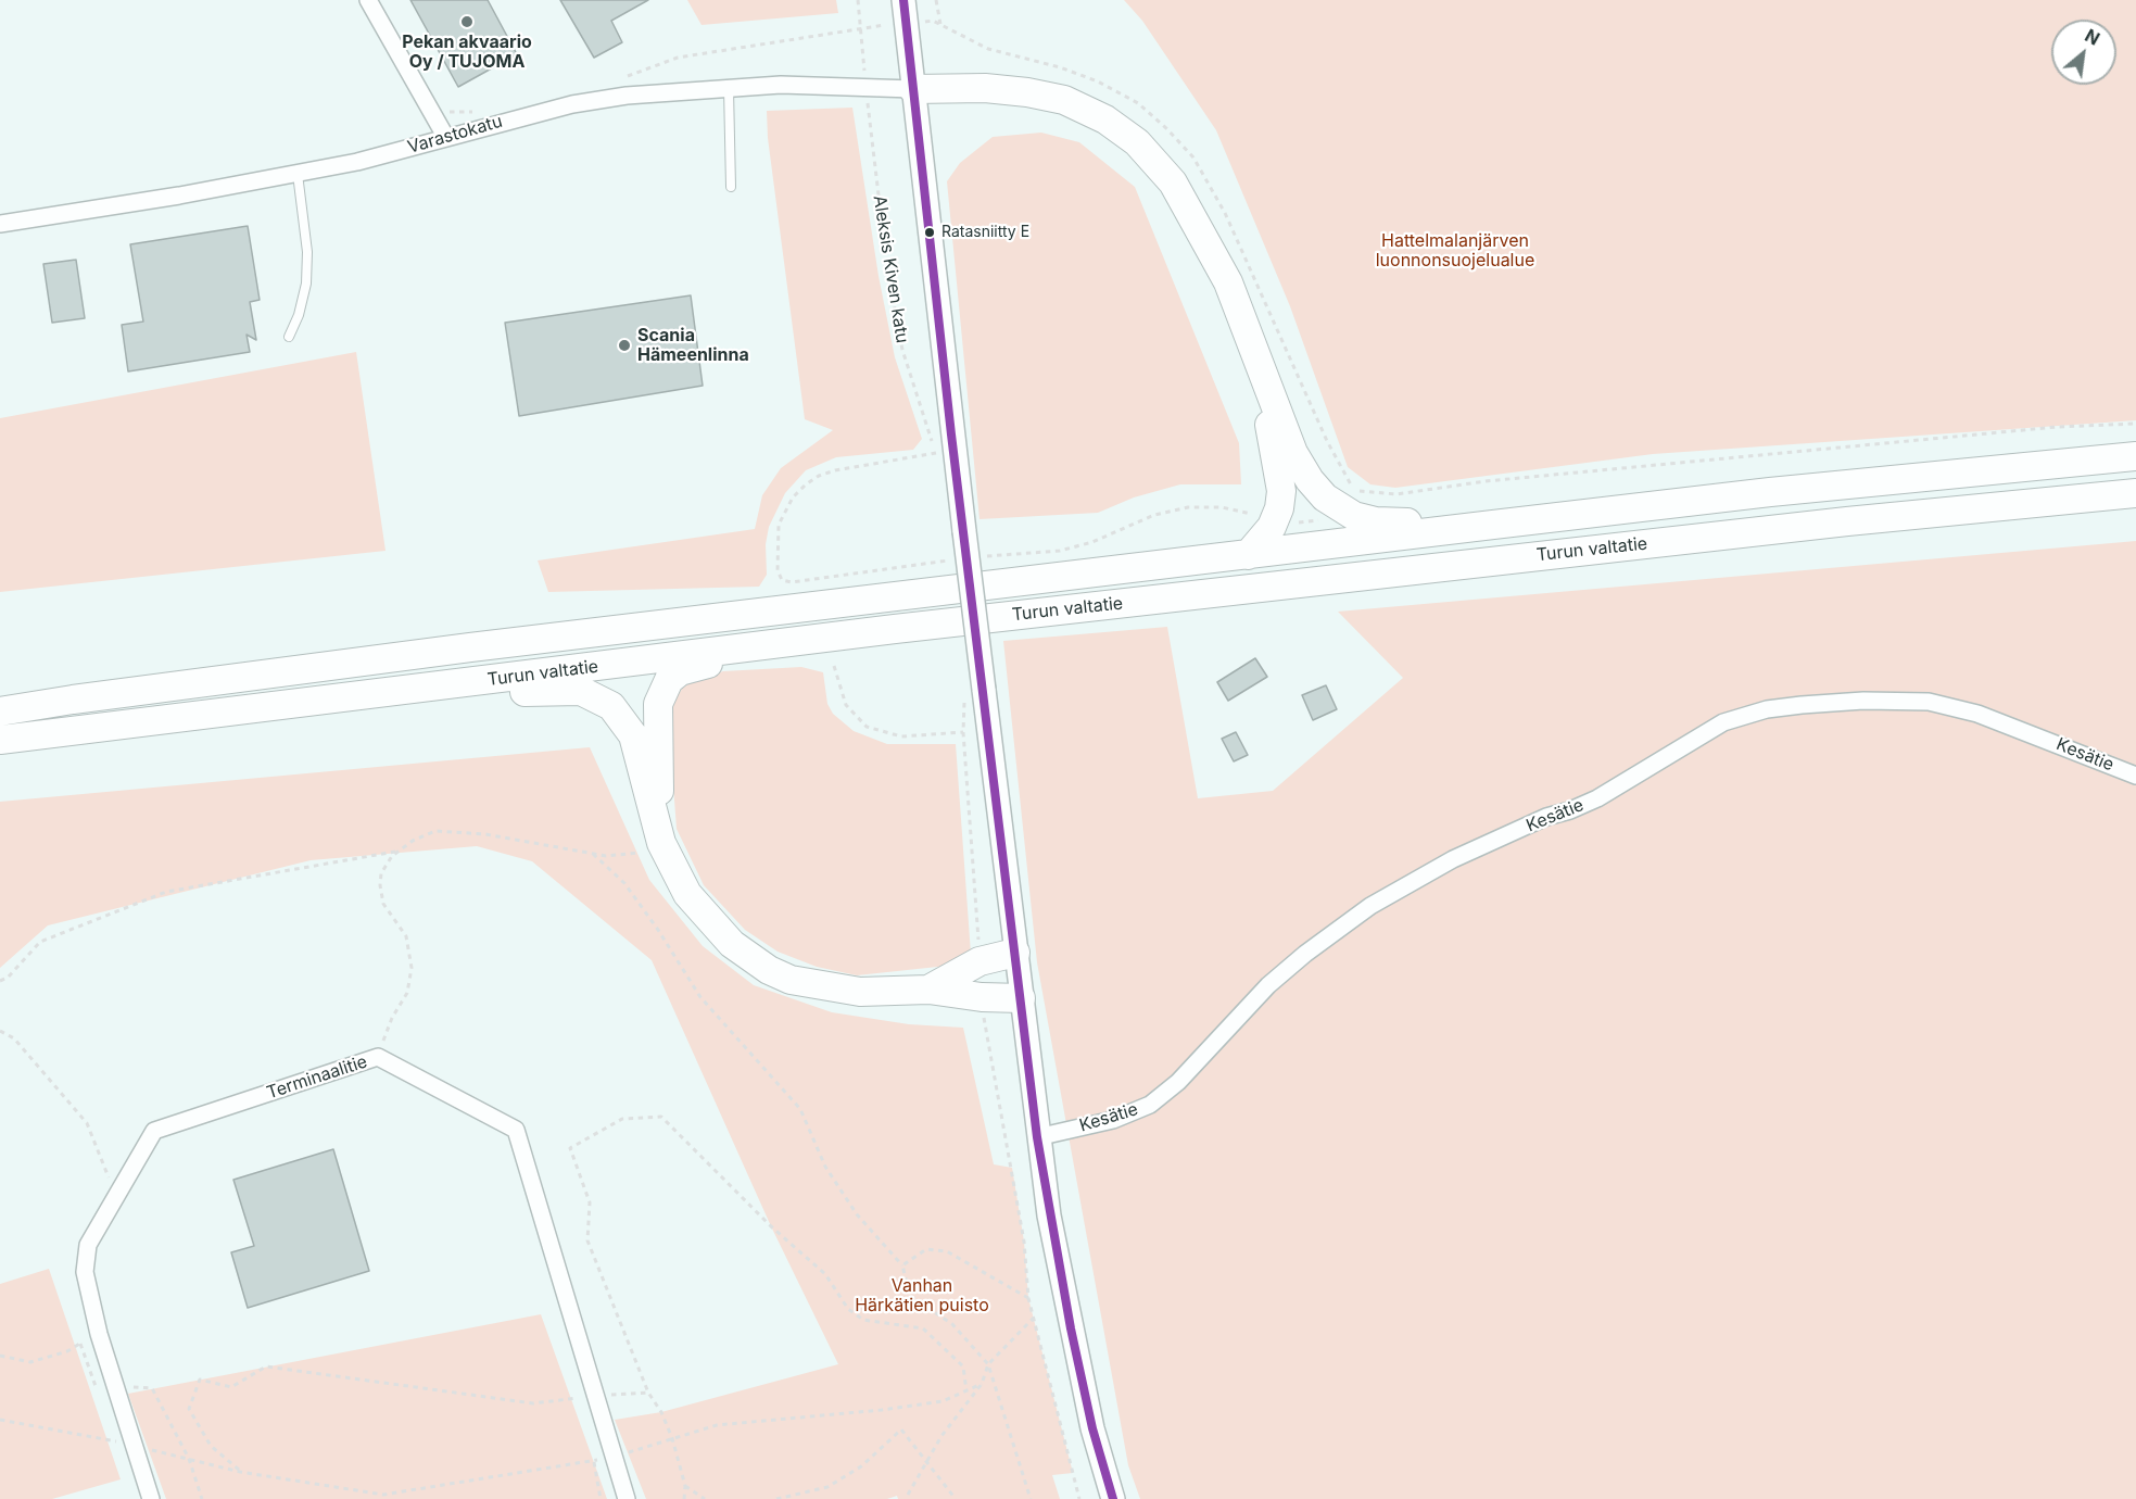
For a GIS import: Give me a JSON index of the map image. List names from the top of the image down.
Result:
{
  "streets": {
    "highway": ["Turun valtatie"],
    "street": ["Varastokatu", "Kesätie", "Terminaalitie"],
    "path": ["Aleksis Kiven katu"]
  },
  "crossings": [
    ["Varastokatu", "Aleksis Kiven katu"]
  ],
  "parks": ["Hattelmalanjärven luonnonsuojelualue", "Vanhan Härkätien puisto"],
  "places": ["Pekan akvaario Oy / TUJOMA", "Ratasniitty E", "Scania Hämeenlinna"],
  "north": "top right"
}
